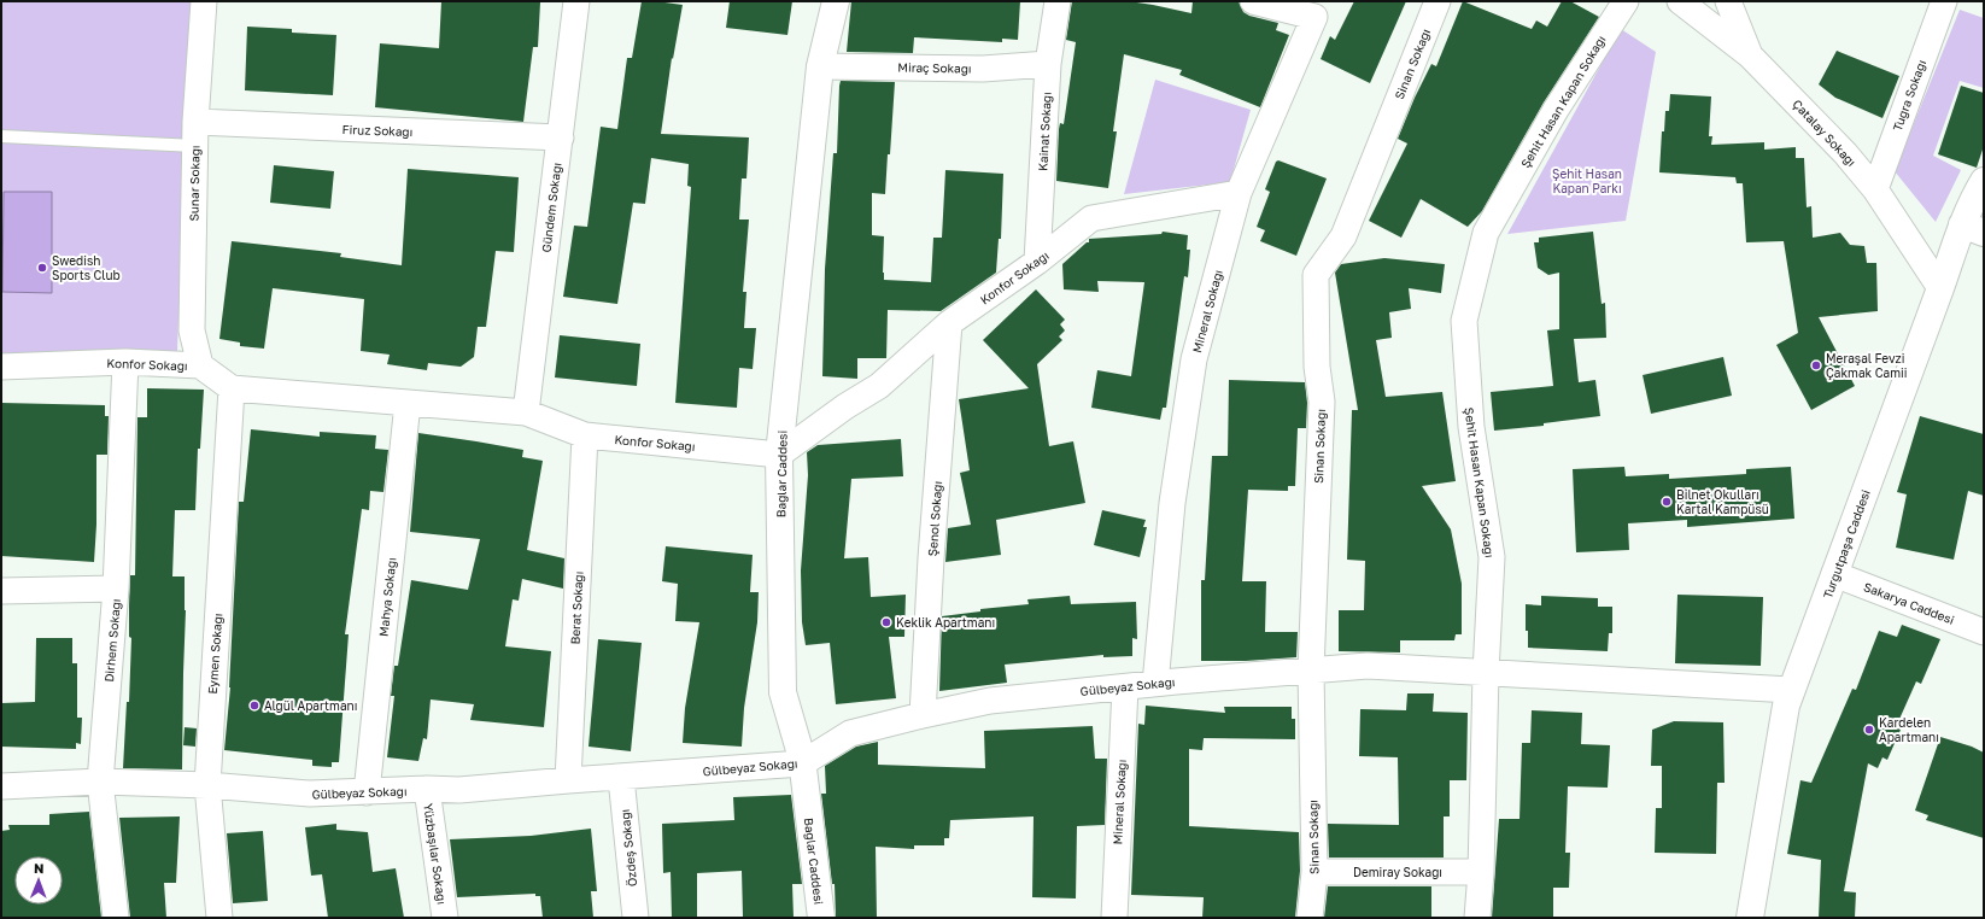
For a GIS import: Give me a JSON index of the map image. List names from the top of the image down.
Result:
{
  "streets": {
    "street": [
      "Sinan Sokağı",
      "Miraç Sokağı",
      "Tuğra Sokağı",
      "Şehit Hasan Kapan Sokağı",
      "Firuz Sokağı",
      "Kainat Sokağı",
      "Çatalay Sokağı",
      "Sunar Sokağı",
      "Gündem Sokağı",
      "Konfor Sokağı",
      "Mineral Sokağı",
      "Bağlar Caddesi",
      "Şenol Sokağı",
      "Turgutpaşa Caddesi",
      "Mahya Sokağı",
      "Sakarya Caddesi",
      "Berat Sokağı",
      "Dirhem Sokağı",
      "Eymen Sokağı",
      "Gülbeyaz Sokağı",
      "Özdeş Sokağı",
      "Yüzbaşılar Sokağı",
      "Demiray Sokağı"
    ]
  },
  "crossings": [
    ["Sinan Sokağı", "Gülbeyaz Sokağı"],
    ["Sinan Sokağı", "Demiray Sokağı"],
    ["Miraç Sokağı", "Kainat Sokağı"],
    ["Miraç Sokağı", "Bağlar Caddesi"],
    ["Tuğra Sokağı", "Çatalay Sokağı"],
    ["Şehit Hasan Kapan Sokağı", "Gülbeyaz Sokağı"],
    ["Şehit Hasan Kapan Sokağı", "Demiray Sokağı"],
    ["Firuz Sokağı", "Sunar Sokağı"],
    ["Firuz Sokağı", "Gündem Sokağı"],
    ["Kainat Sokağı", "Konfor Sokağı"],
    ["Çatalay Sokağı", "Turgutpaşa Caddesi"],
    ["Sunar Sokağı", "Konfor Sokağı"],
    ["Gündem Sokağı", "Konfor Sokağı"],
    ["Konfor Sokağı", "Mineral Sokağı"],
    ["Konfor Sokağı", "Bağlar Caddesi"],
    ["Konfor Sokağı", "Şenol Sokağı"],
    ["Konfor Sokağı", "Mahya Sokağı"],
    ["Konfor Sokağı", "Berat Sokağı"],
    ["Konfor Sokağı", "Dirhem Sokağı"],
    ["Konfor Sokağı", "Eymen Sokağı"],
    ["Mineral Sokağı", "Gülbeyaz Sokağı"],
    ["Bağlar Caddesi", "Gülbeyaz Sokağı"],
    ["Şenol Sokağı", "Gülbeyaz Sokağı"],
    ["Turgutpaşa Caddesi", "Sakarya Caddesi"],
    ["Turgutpaşa Caddesi", "Gülbeyaz Sokağı"],
    ["Mahya Sokağı", "Gülbeyaz Sokağı"],
    ["Berat Sokağı", "Gülbeyaz Sokağı"],
    ["Dirhem Sokağı", "Gülbeyaz Sokağı"],
    ["Eymen Sokağı", "Gülbeyaz Sokağı"],
    ["Gülbeyaz Sokağı", "Özdeş Sokağı"],
    ["Gülbeyaz Sokağı", "Yüzbaşılar Sokağı"]
  ],
  "parks": ["Şehit Hasan Kapan Parkı"],
  "places": [
    "Swedish Sports Club",
    "Meraşal Fevzi Çakmak Camii",
    "Bilnet Okulları Kartal Kampüsü",
    "Keklik Apartmanı",
    "Algül Apartmanı",
    "Kardelen Apartmanı"
  ],
  "north": "top"
}
